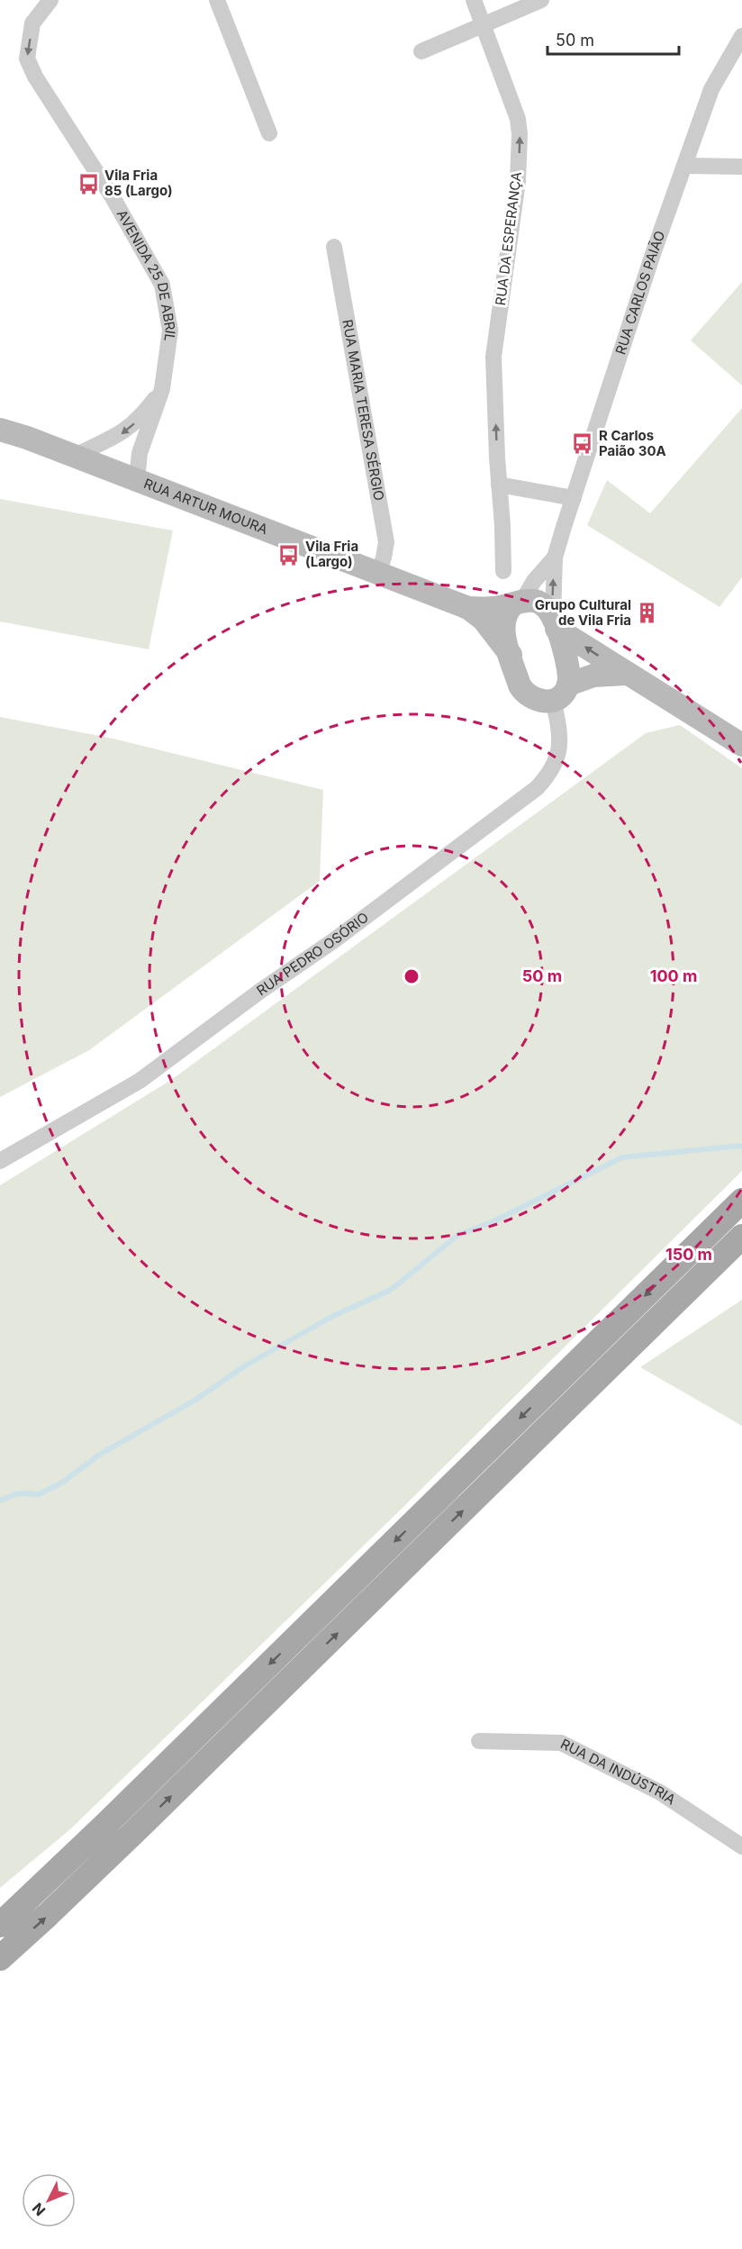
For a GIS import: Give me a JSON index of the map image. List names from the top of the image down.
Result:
{
  "streets": {
    "main road": ["RUA ARTUR MOURA"],
    "street": [
      "RUA DA ESPERANÇA",
      "AVENIDA 25 DE ABRIL",
      "RUA CARLOS PAIÃO",
      "RUA MARIA TERESA SÉRGIO",
      "RUA PEDRO OSÓRIO",
      "RUA DA INDÚSTRIA"
    ]
  },
  "crossings": [
    ["AVENIDA 25 DE ABRIL", "RUA ARTUR MOURA"],
    ["RUA MARIA TERESA SÉRGIO", "RUA ARTUR MOURA"]
  ],
  "one_way": ["RUA DA ESPERANÇA", "AVENIDA 25 DE ABRIL"],
  "places": {
    "bus stop": ["Vila Fria 85 (Largo)", "R Carlos Paião 30A", "Vila Fria (Largo)"],
    "building": ["Grupo Cultural de Vila Fria"]
  },
  "scale_bar": "50 m",
  "north": "bottom left",
  "rings": ["50 m", "100 m", "150 m"]
}
